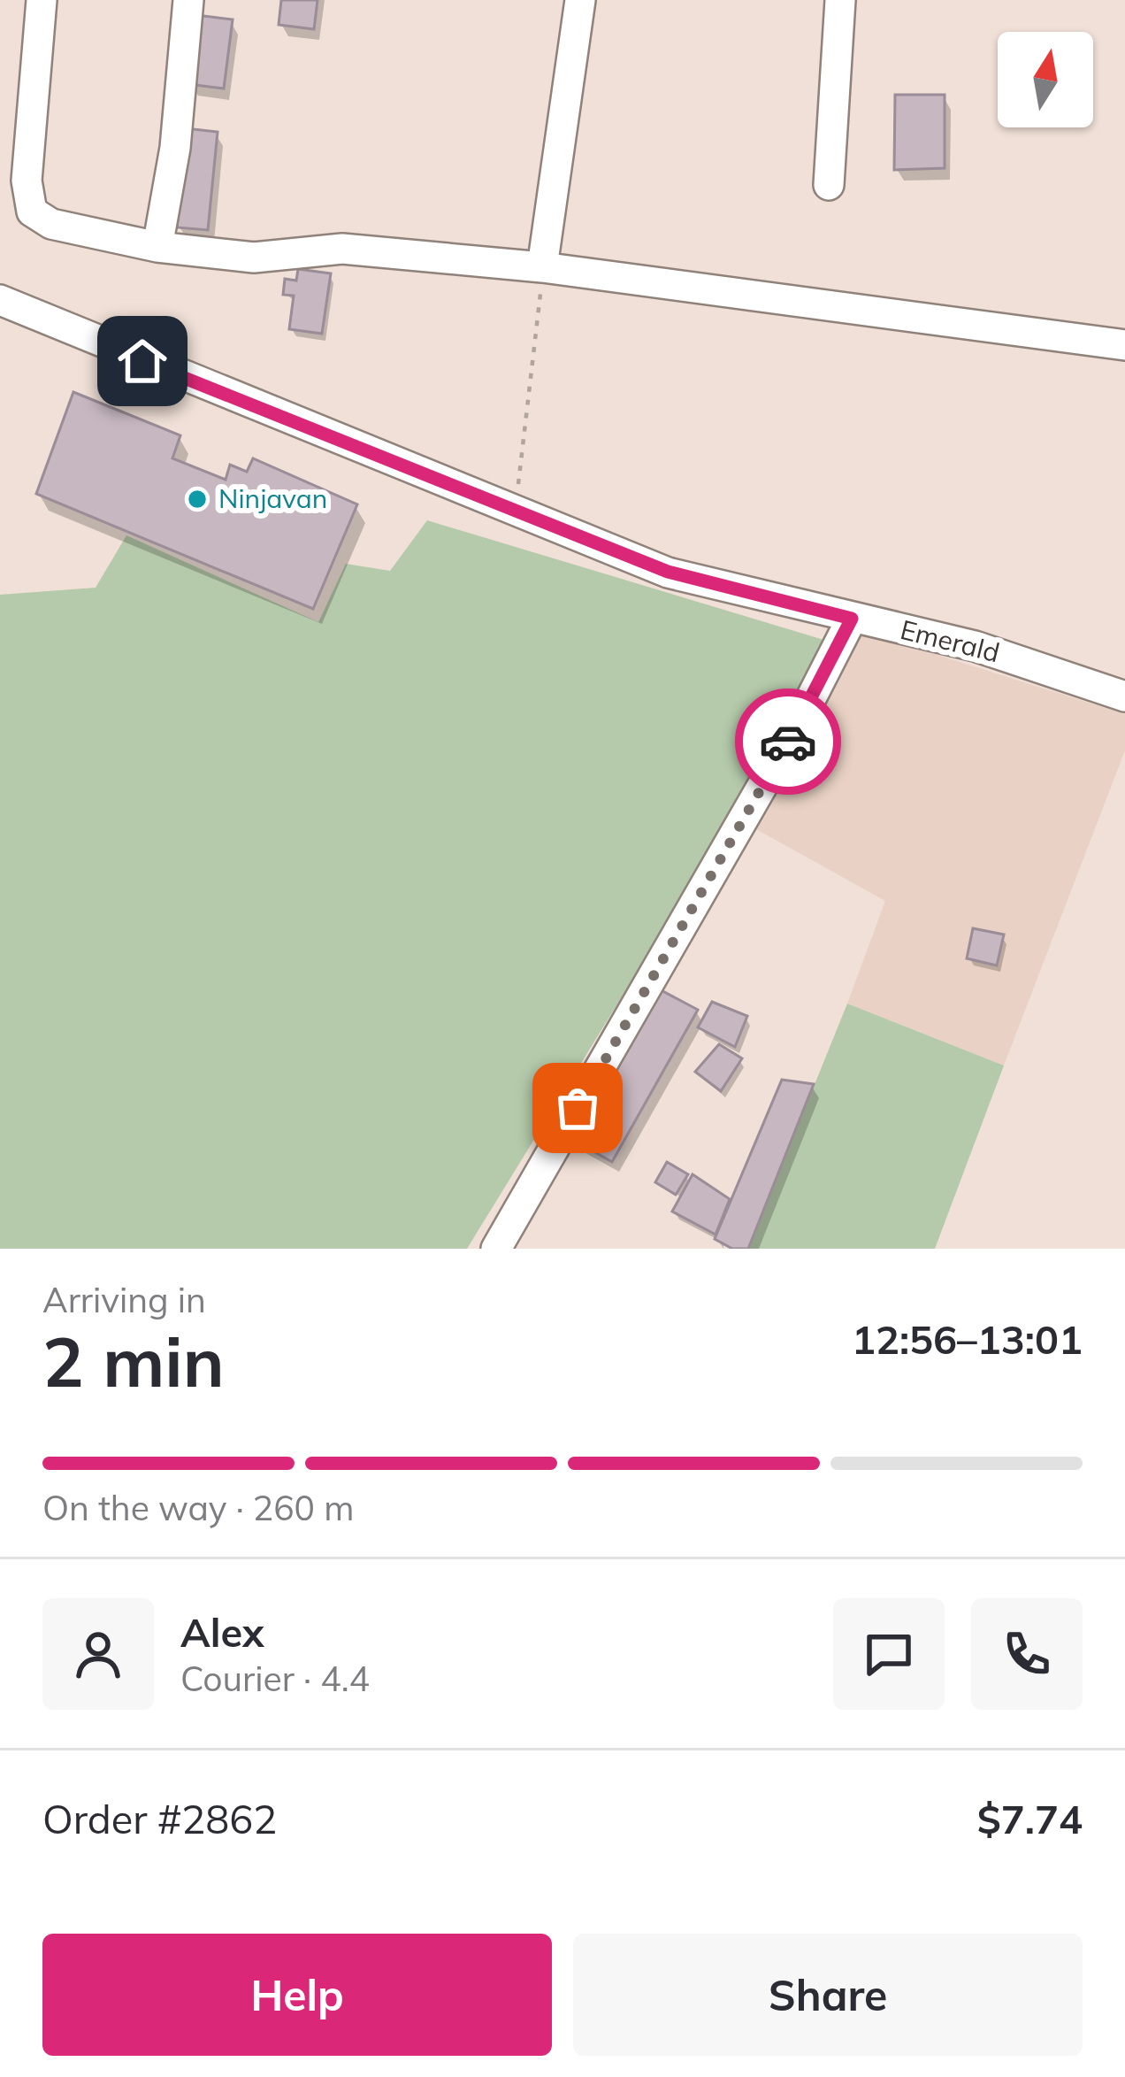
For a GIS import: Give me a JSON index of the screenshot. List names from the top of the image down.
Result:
{
  "streets": {
    "street": ["Emerald"]
  },
  "places": ["Ninjavan"],
  "north": "top",
  "page": {
    "heading": ["2 min", "Arriving in", "12:56–13:01"],
    "panel": [
      "Alex",
      "Courier · 4.4",
      "Order #2862",
      "$7.74"
    ],
    "bar": "On the way · 260 m",
    "buttons": ["Help", "Share"]
  }
}
